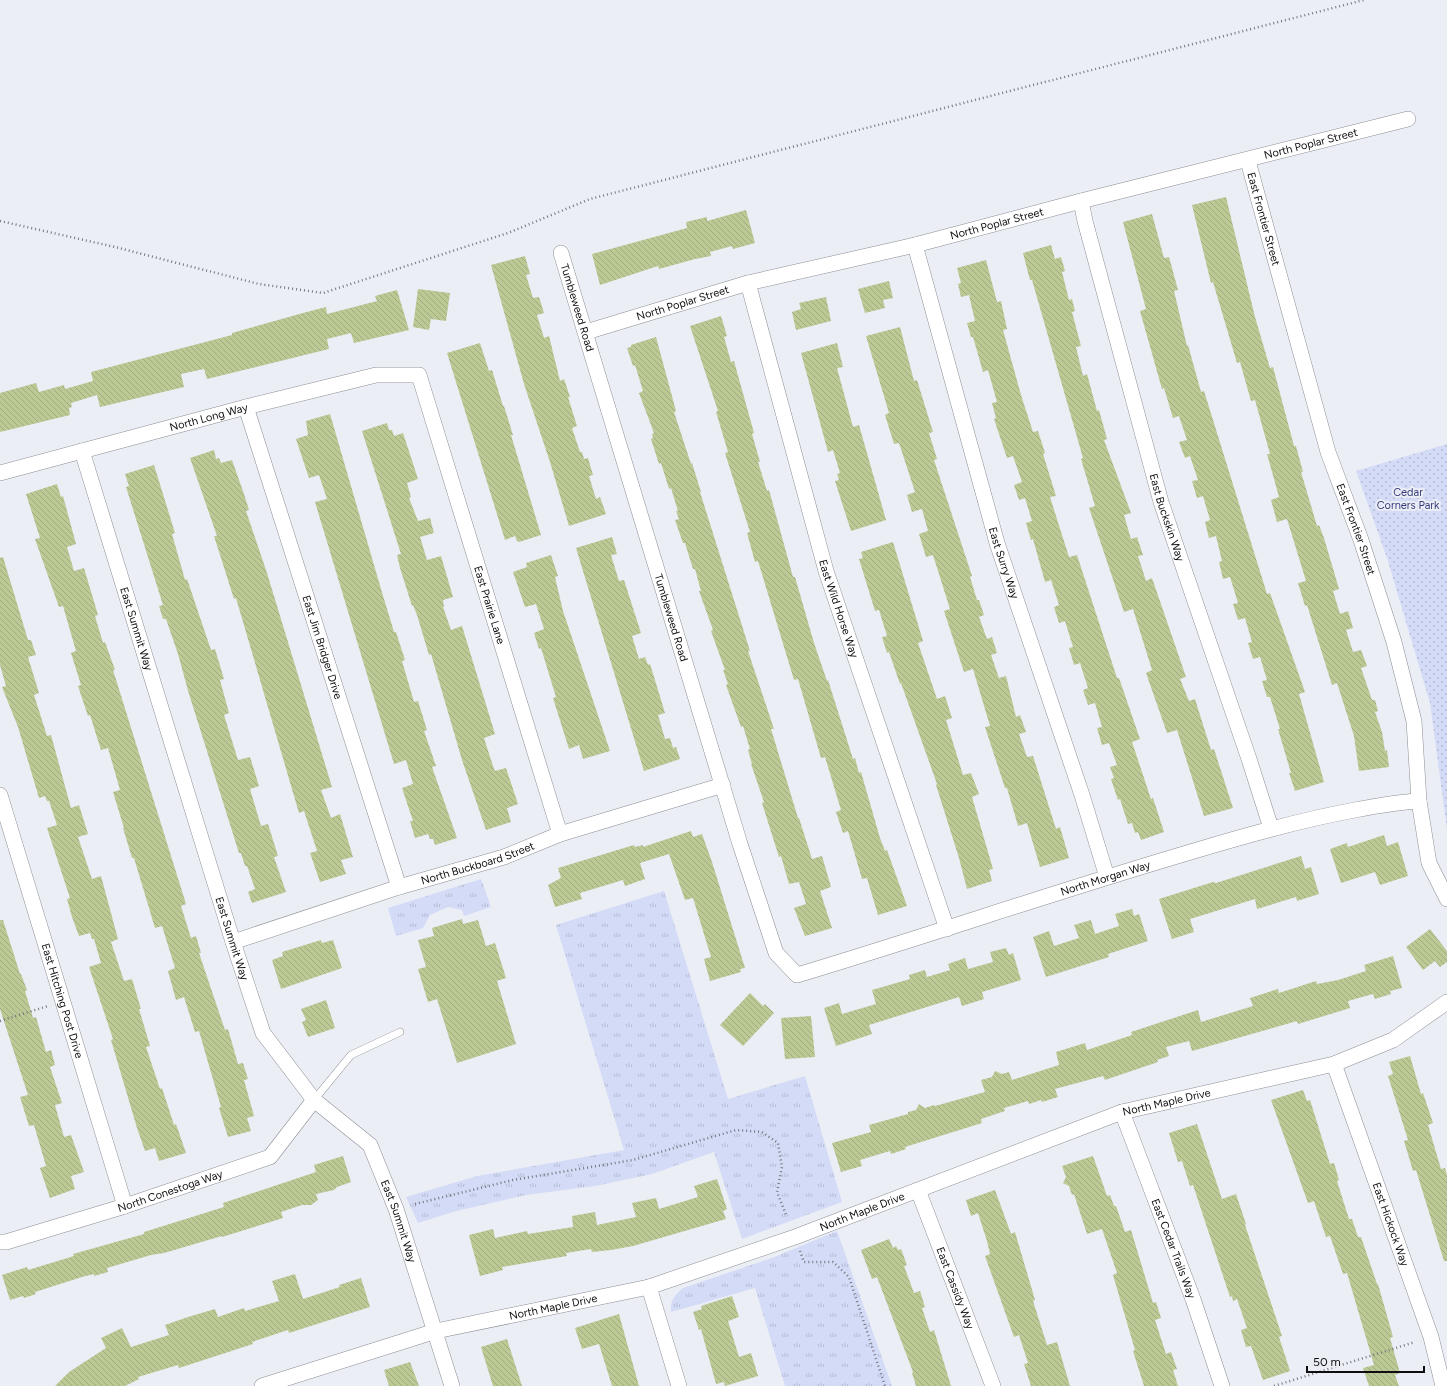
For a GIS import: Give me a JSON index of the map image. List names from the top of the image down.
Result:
{
  "streets": {
    "street": [
      "North Poplar Street",
      "East Frontier Street",
      "Tumbleweed Road",
      "North Long Way",
      "East Buckskin Way",
      "East Surry Way",
      "East Prairie Lane",
      "East Wild Horse Way",
      "East Summit Way",
      "East Jim Bridger Drive",
      "North Buckboard Street",
      "North Morgan Way",
      "East Hitching Post Drive",
      "North Maple Drive",
      "North Conestoga Way",
      "East Hickock Way",
      "East Cedar Trails Way",
      "East Cassidy Way"
    ]
  },
  "crossings": [
    ["North Poplar Street", "East Frontier Street"],
    ["North Poplar Street", "Tumbleweed Road"],
    ["North Poplar Street", "East Buckskin Way"],
    ["North Poplar Street", "East Surry Way"],
    ["North Poplar Street", "East Wild Horse Way"],
    ["East Frontier Street", "North Morgan Way"],
    ["Tumbleweed Road", "North Buckboard Street"],
    ["Tumbleweed Road", "North Morgan Way"],
    ["North Long Way", "East Prairie Lane"],
    ["North Long Way", "East Summit Way"],
    ["North Long Way", "East Jim Bridger Drive"],
    ["East Buckskin Way", "North Morgan Way"],
    ["East Surry Way", "North Morgan Way"],
    ["East Prairie Lane", "North Buckboard Street"],
    ["East Wild Horse Way", "North Morgan Way"],
    ["East Summit Way", "North Buckboard Street"],
    ["East Summit Way", "North Maple Drive"],
    ["East Summit Way", "North Conestoga Way"],
    ["East Jim Bridger Drive", "North Buckboard Street"],
    ["East Hitching Post Drive", "North Conestoga Way"],
    ["North Maple Drive", "East Hickock Way"],
    ["North Maple Drive", "East Cedar Trails Way"],
    ["North Maple Drive", "East Cassidy Way"]
  ],
  "parks": ["Cedar Corners Park"],
  "scale_bar": "50 m"
}
